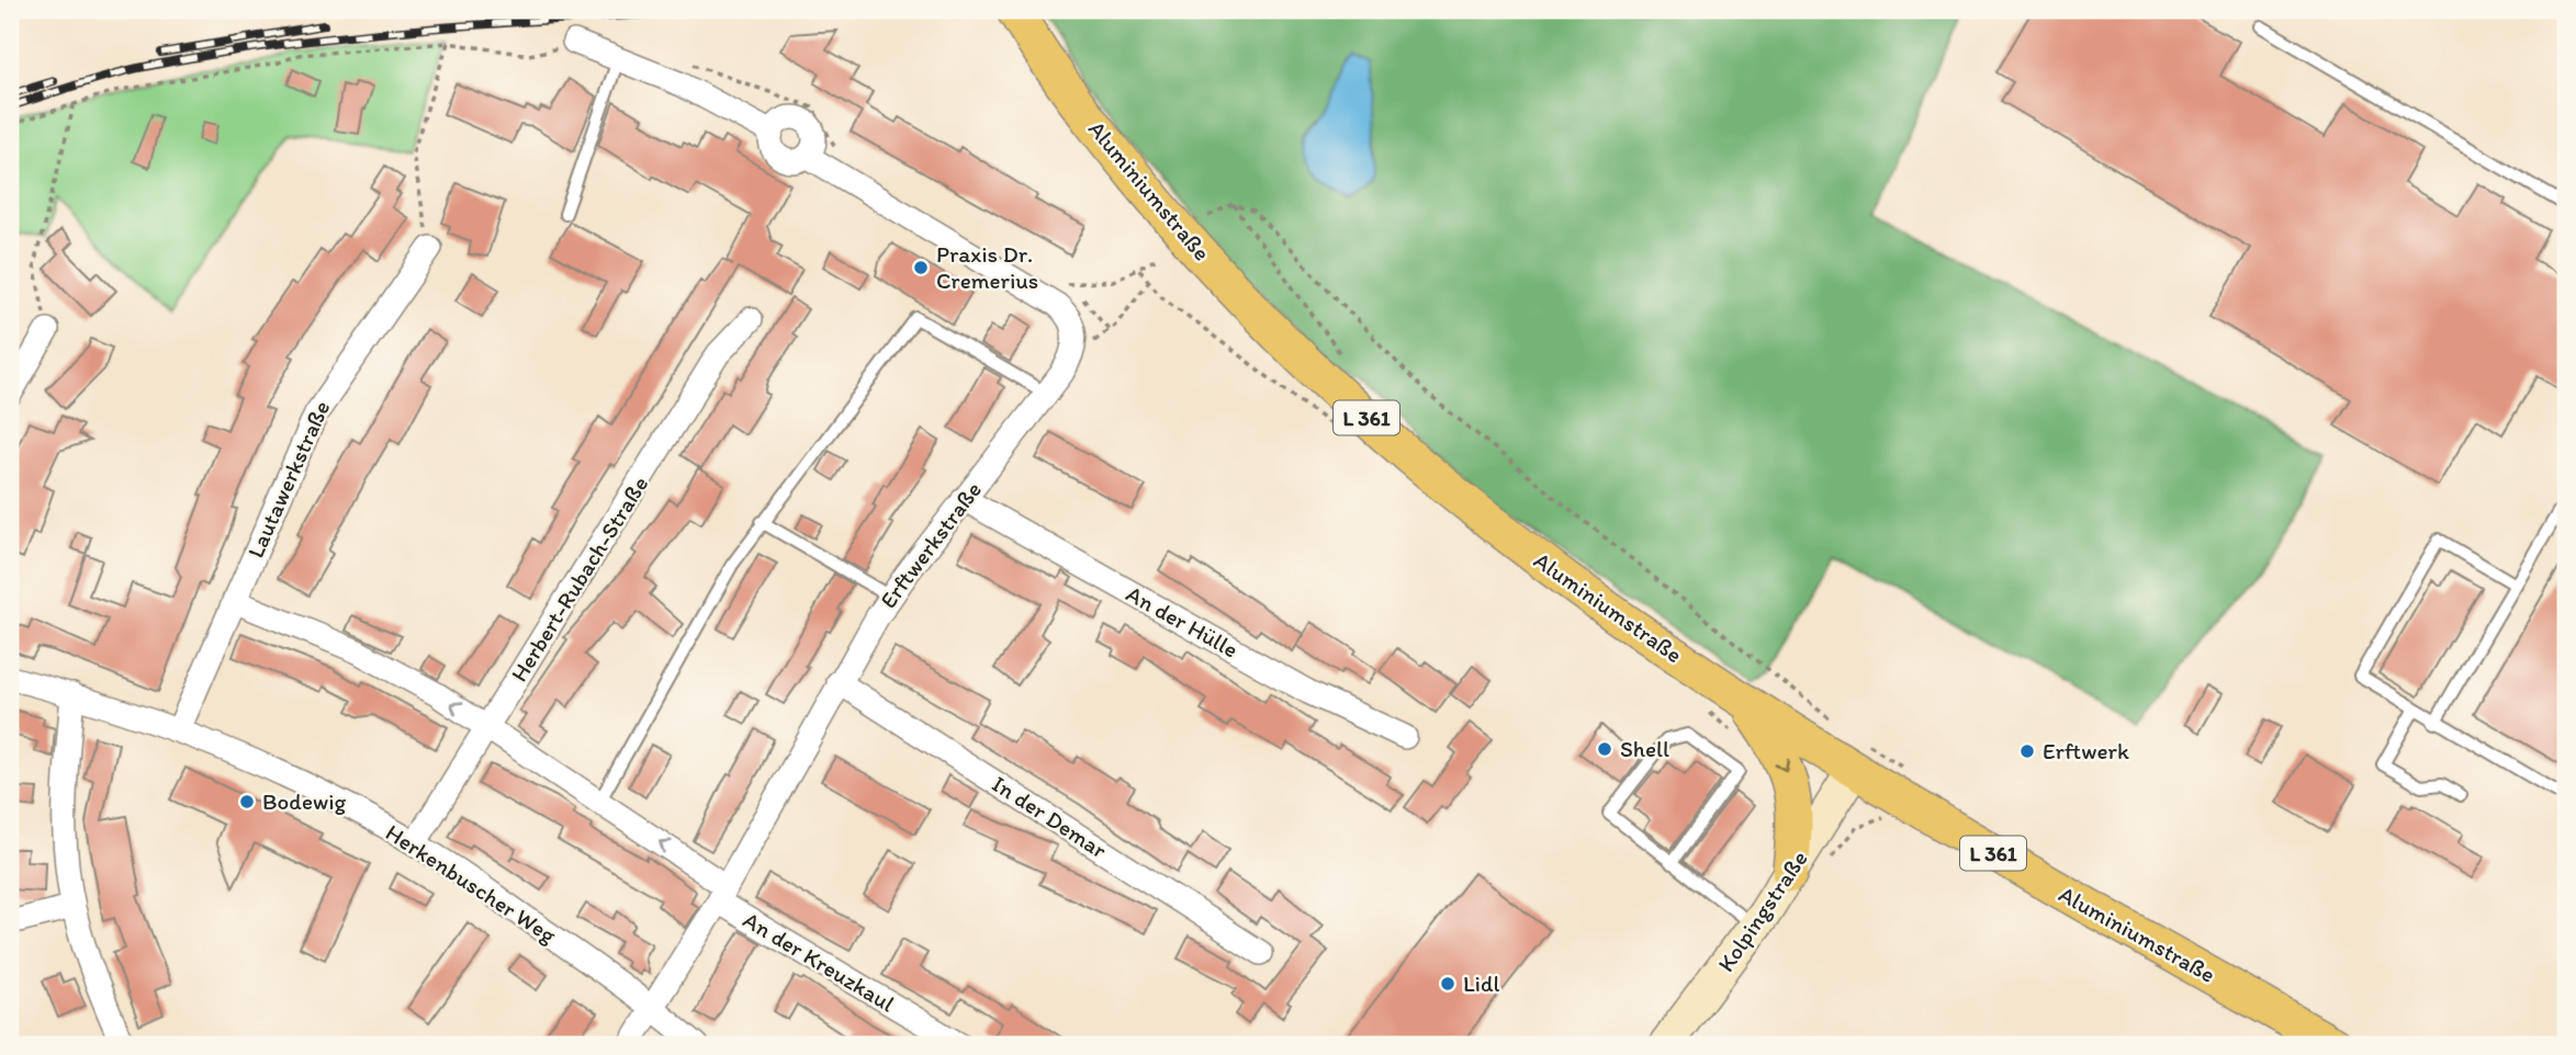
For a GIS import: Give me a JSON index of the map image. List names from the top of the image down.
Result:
{
  "streets": {
    "main road": ["Aluminiumstraße", "L 361"],
    "street": [
      "Lautawerkstraße",
      "Erftwerkstraße",
      "Herbert-Rubach-Straße",
      "An der Hülle",
      "In der Demar",
      "Herkenbuscher Weg",
      "Kolpingstraße",
      "An der Kreuzkaul"
    ]
  },
  "crossings": [
    ["Aluminiumstraße", "Kolpingstraße"],
    ["Lautawerkstraße", "Herkenbuscher Weg"],
    ["Erftwerkstraße", "An der Hülle"],
    ["Erftwerkstraße", "In der Demar"],
    ["Erftwerkstraße", "Herkenbuscher Weg"],
    ["Erftwerkstraße", "An der Kreuzkaul"],
    ["Herbert-Rubach-Straße", "Herkenbuscher Weg"]
  ],
  "places": [
    "Praxis Dr. Cremerius",
    "Shell",
    "Erftwerk",
    "Bodewig",
    "Lidl"
  ]
}
